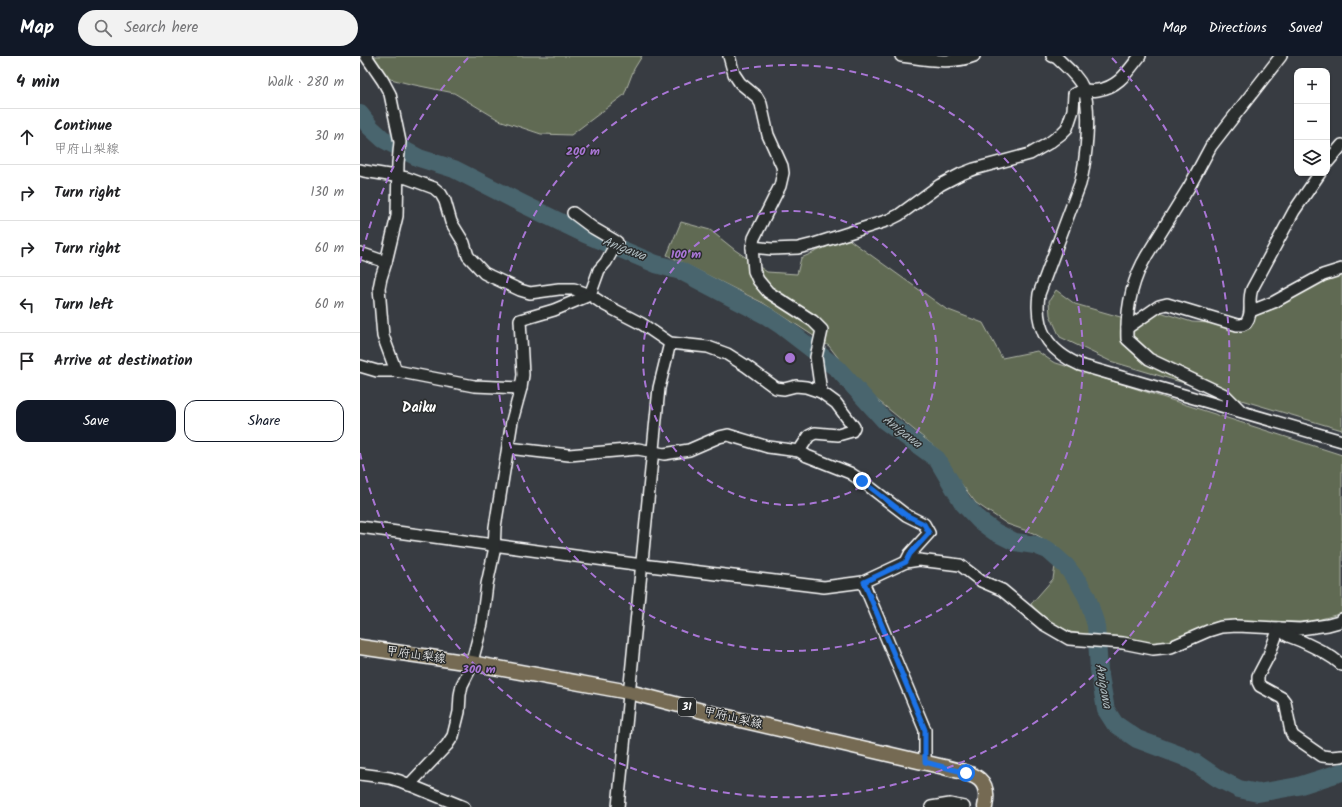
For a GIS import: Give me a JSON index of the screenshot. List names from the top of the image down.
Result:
{
  "streets": {
    "main road": ["甲府山梨線", "31"]
  },
  "districts": ["Daiku"],
  "water": ["Anigawa"],
  "page": {
    "header": "Map",
    "search": "Search here",
    "nav": ["Map", "Directions", "Saved"],
    "heading": ["4 min", "Walk · 280 m"],
    "map_buttons": ["+", "−"],
    "list": [
      ["Continue", "甲府山梨線", "30 m"],
      ["Turn right", "130 m"],
      ["Turn right", "60 m"],
      ["Turn left", "60 m"],
      "Arrive at destination"
    ],
    "buttons": ["Save", "Share"]
  },
  "rings": ["200 m", "100 m", "300 m"]
}
